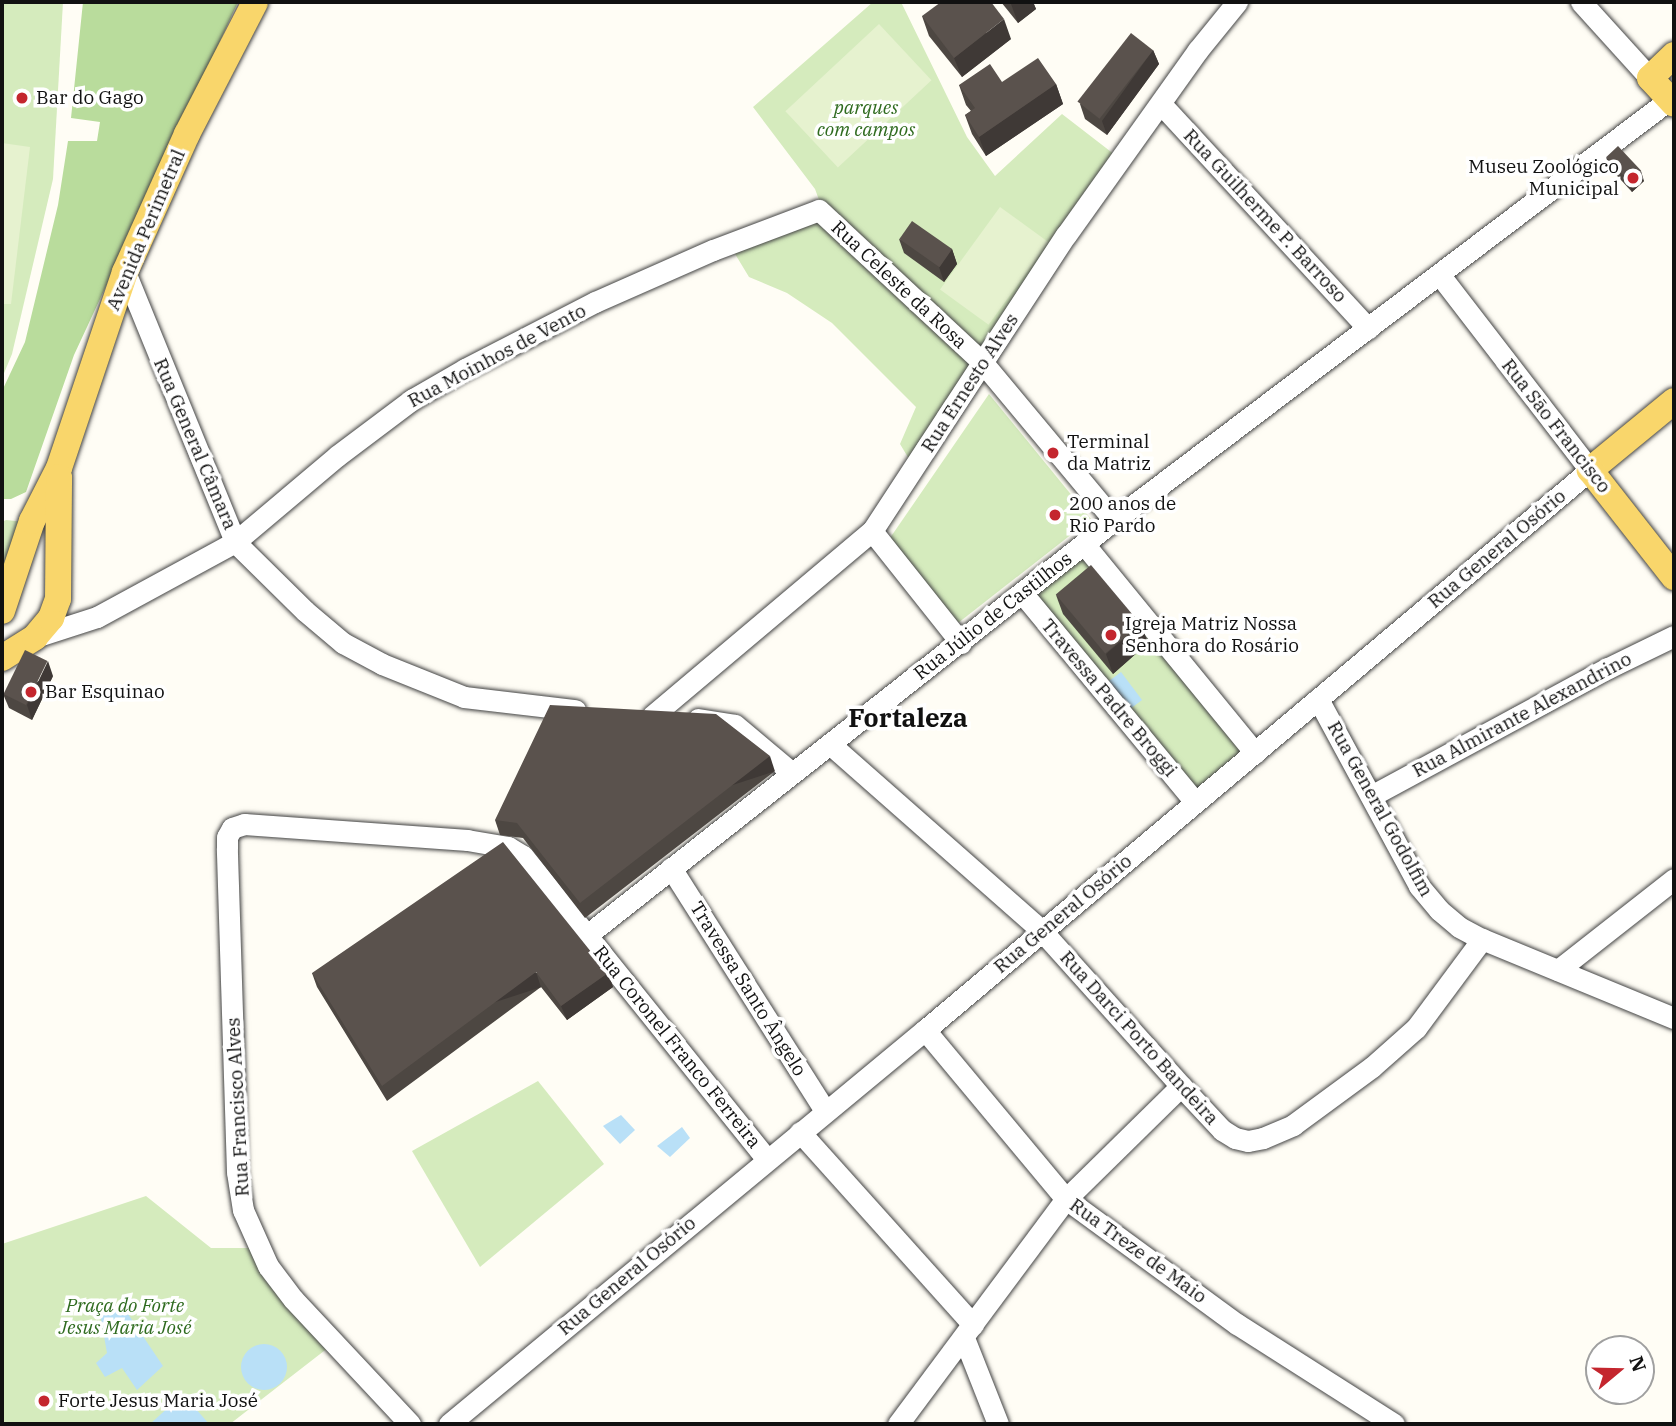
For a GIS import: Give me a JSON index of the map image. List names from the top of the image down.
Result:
{
  "streets": {
    "main road": ["Avenida Perimetral", "Rua São Francisco", "Rua General Osório"],
    "street": [
      "Rua Guilherme P. Barroso",
      "Rua Celeste da Rosa",
      "Rua Moinhos de Vento",
      "Rua Ernesto Alves",
      "Rua General Câmara",
      "Rua Júlio de Castilhos",
      "Travessa Padre Broggi",
      "Rua Almirante Alexandrino",
      "Rua General Godolfim",
      "Travessa Santo Ângelo",
      "Rua Darci Porto Bandeira",
      "Rua Coronel Franco Ferreira",
      "Rua Francisco Alves",
      "Rua Treze de Maio"
    ]
  },
  "crossings": [
    ["Rua Guilherme P. Barroso", "Rua Ernesto Alves"],
    ["Rua Guilherme P. Barroso", "Rua Júlio de Castilhos"],
    ["Avenida Perimetral", "Rua Moinhos de Vento"],
    ["Avenida Perimetral", "Rua General Câmara"],
    ["Rua Celeste da Rosa", "Rua Moinhos de Vento"],
    ["Rua Celeste da Rosa", "Rua Ernesto Alves"],
    ["Rua Celeste da Rosa", "Rua Júlio de Castilhos"],
    ["Rua Moinhos de Vento", "Rua General Câmara"],
    ["Rua São Francisco", "Rua General Osório"],
    ["Rua São Francisco", "Rua Júlio de Castilhos"],
    ["Rua General Osório", "Travessa Padre Broggi"],
    ["Rua General Osório", "Rua General Godolfim"],
    ["Rua General Osório", "Travessa Santo Ângelo"],
    ["Rua General Osório", "Rua Darci Porto Bandeira"],
    ["Rua General Osório", "Rua Coronel Franco Ferreira"],
    ["Rua General Osório", "Rua Treze de Maio"],
    ["Rua Júlio de Castilhos", "Travessa Padre Broggi"],
    ["Rua Júlio de Castilhos", "Travessa Santo Ângelo"],
    ["Rua Júlio de Castilhos", "Rua Darci Porto Bandeira"],
    ["Rua Júlio de Castilhos", "Rua Coronel Franco Ferreira"],
    ["Rua Almirante Alexandrino", "Rua General Godolfim"],
    ["Rua General Godolfim", "Rua Darci Porto Bandeira"],
    ["Rua Coronel Franco Ferreira", "Rua Francisco Alves"]
  ],
  "districts": ["Fortaleza"],
  "parks": ["parques com campos", "Praça do Forte Jesus Maria José"],
  "places": [
    "Bar do Gago",
    "Museu Zoológico Municipal",
    "Terminal da Matriz",
    "200 anos de Rio Pardo",
    "Igreja Matriz Nossa Senhora do Rosário",
    "Bar Esquinao",
    "Forte Jesus Maria José"
  ],
  "north": "right"
}
